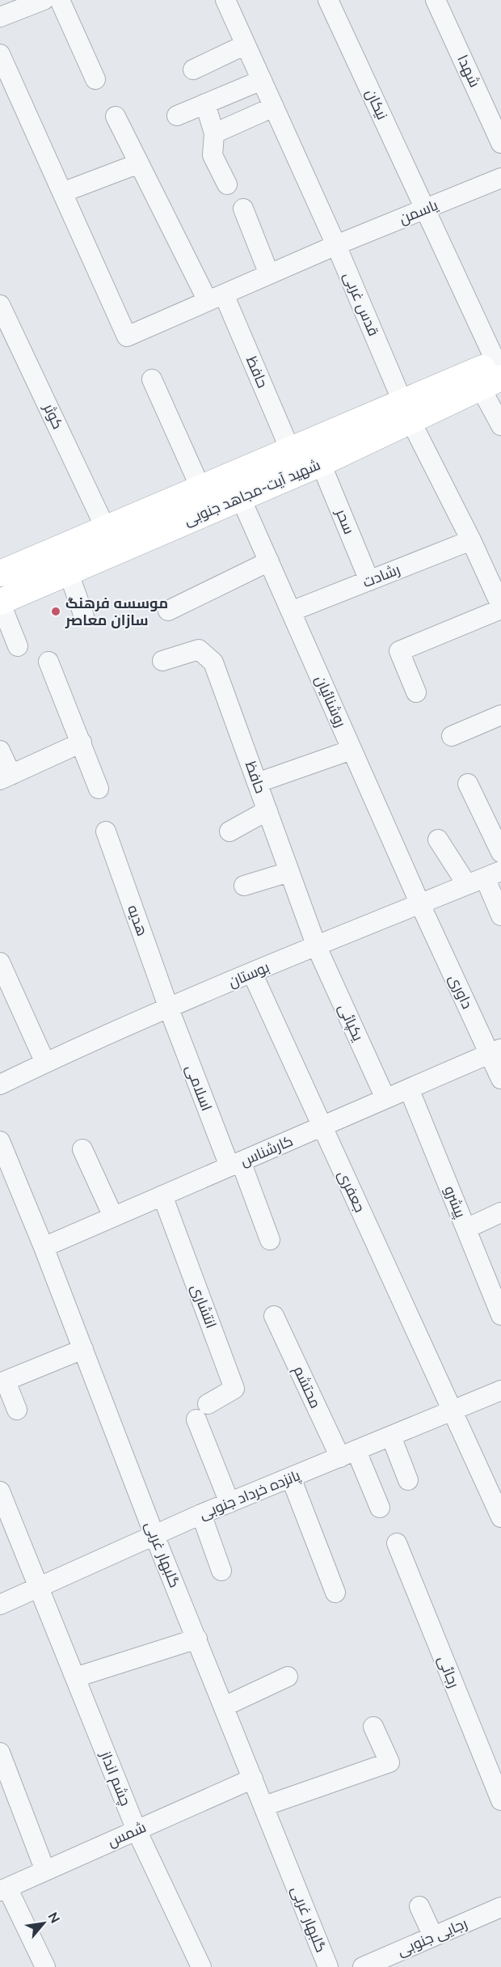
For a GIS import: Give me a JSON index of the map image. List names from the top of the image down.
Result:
{
  "streets": {
    "main road": ["شهید آیت-مجاهد جنوبی"],
    "street": [
      "شهدا",
      "نیکان",
      "یاسمن",
      "قدس غربی",
      "حافظ",
      "کوثر",
      "سحر",
      "رشادت",
      "روشنائیان",
      "هدیه",
      "بوستان",
      "داوری",
      "یکپائی",
      "اسلامی",
      "کارشناس",
      "جعفری",
      "پیشرو",
      "انتشاری",
      "محتشم",
      "پانزده خرداد جنوبی",
      "گلبهار غربی",
      "رجائی",
      "چشم انداز",
      "شمس",
      "رجایی جنوبی"
    ]
  },
  "crossings": [
    ["نیکان", "یاسمن"],
    ["نیکان", "شهید آیت-مجاهد جنوبی"],
    ["یاسمن", "قدس غربی"],
    ["یاسمن", "حافظ"],
    ["قدس غربی", "شهید آیت-مجاهد جنوبی"],
    ["قدس غربی", "رشادت"],
    ["حافظ", "شهید آیت-مجاهد جنوبی"],
    ["حافظ", "بوستان"],
    ["حافظ", "یکپائی"],
    ["کوثر", "شهید آیت-مجاهد جنوبی"],
    ["شهید آیت-مجاهد جنوبی", "سحر"],
    ["شهید آیت-مجاهد جنوبی", "روشنائیان"],
    ["سحر", "رشادت"],
    ["رشادت", "روشنائیان"],
    ["روشنائیان", "بوستان"],
    ["روشنائیان", "داوری"],
    ["هدیه", "بوستان"],
    ["هدیه", "اسلامی"],
    ["بوستان", "داوری"],
    ["بوستان", "یکپائی"],
    ["بوستان", "اسلامی"],
    ["بوستان", "جعفری"],
    ["داوری", "کارشناس"],
    ["یکپائی", "کارشناس"],
    ["اسلامی", "کارشناس"],
    ["کارشناس", "جعفری"],
    ["کارشناس", "پیشرو"],
    ["کارشناس", "انتشاری"],
    ["کارشناس", "گلبهار غربی"],
    ["جعفری", "پانزده خرداد جنوبی"],
    ["محتشم", "پانزده خرداد جنوبی"],
    ["پانزده خرداد جنوبی", "گلبهار غربی"],
    ["پانزده خرداد جنوبی", "چشم انداز"],
    ["گلبهار غربی", "شمس"],
    ["چشم انداز", "شمس"]
  ],
  "places": ["موسسه فرهنگ سازان معاصر"],
  "north": "top right"
}
